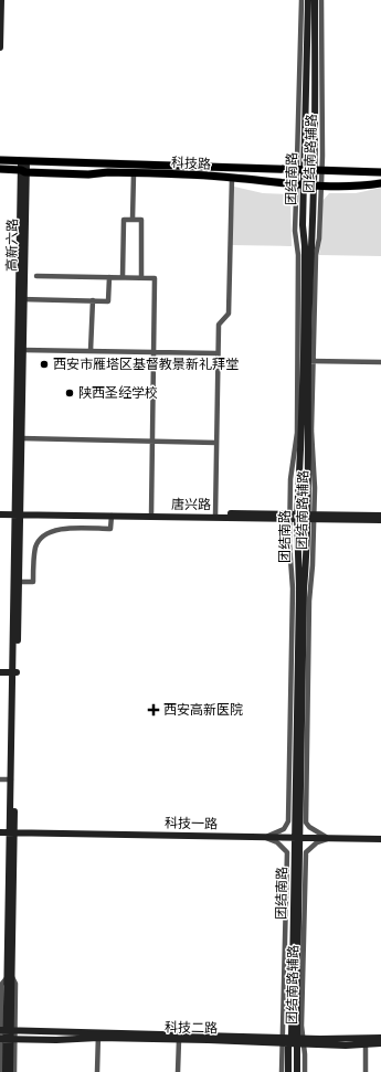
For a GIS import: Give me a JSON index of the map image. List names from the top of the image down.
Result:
{
  "streets": {
    "main road": [
      "科技路",
      "团结南路",
      "高新六路",
      "唐兴路",
      "科技一路",
      "科技二路"
    ],
    "street": ["团结南路辅路"]
  },
  "crossings": [
    ["团结南路辅路", "科技路"],
    ["团结南路辅路", "团结南路"],
    ["团结南路辅路", "唐兴路"],
    ["团结南路辅路", "科技一路"],
    ["团结南路辅路", "科技二路"],
    ["科技路", "团结南路"],
    ["科技路", "高新六路"],
    ["团结南路", "唐兴路"],
    ["团结南路", "科技一路"],
    ["团结南路", "科技二路"],
    ["高新六路", "唐兴路"],
    ["高新六路", "科技一路"],
    ["高新六路", "科技二路"]
  ],
  "places": {
    "other": ["西安市雁塔区基督教景新礼拜堂", "陕西圣经学校"],
    "health": ["西安高新医院"]
  }
}
